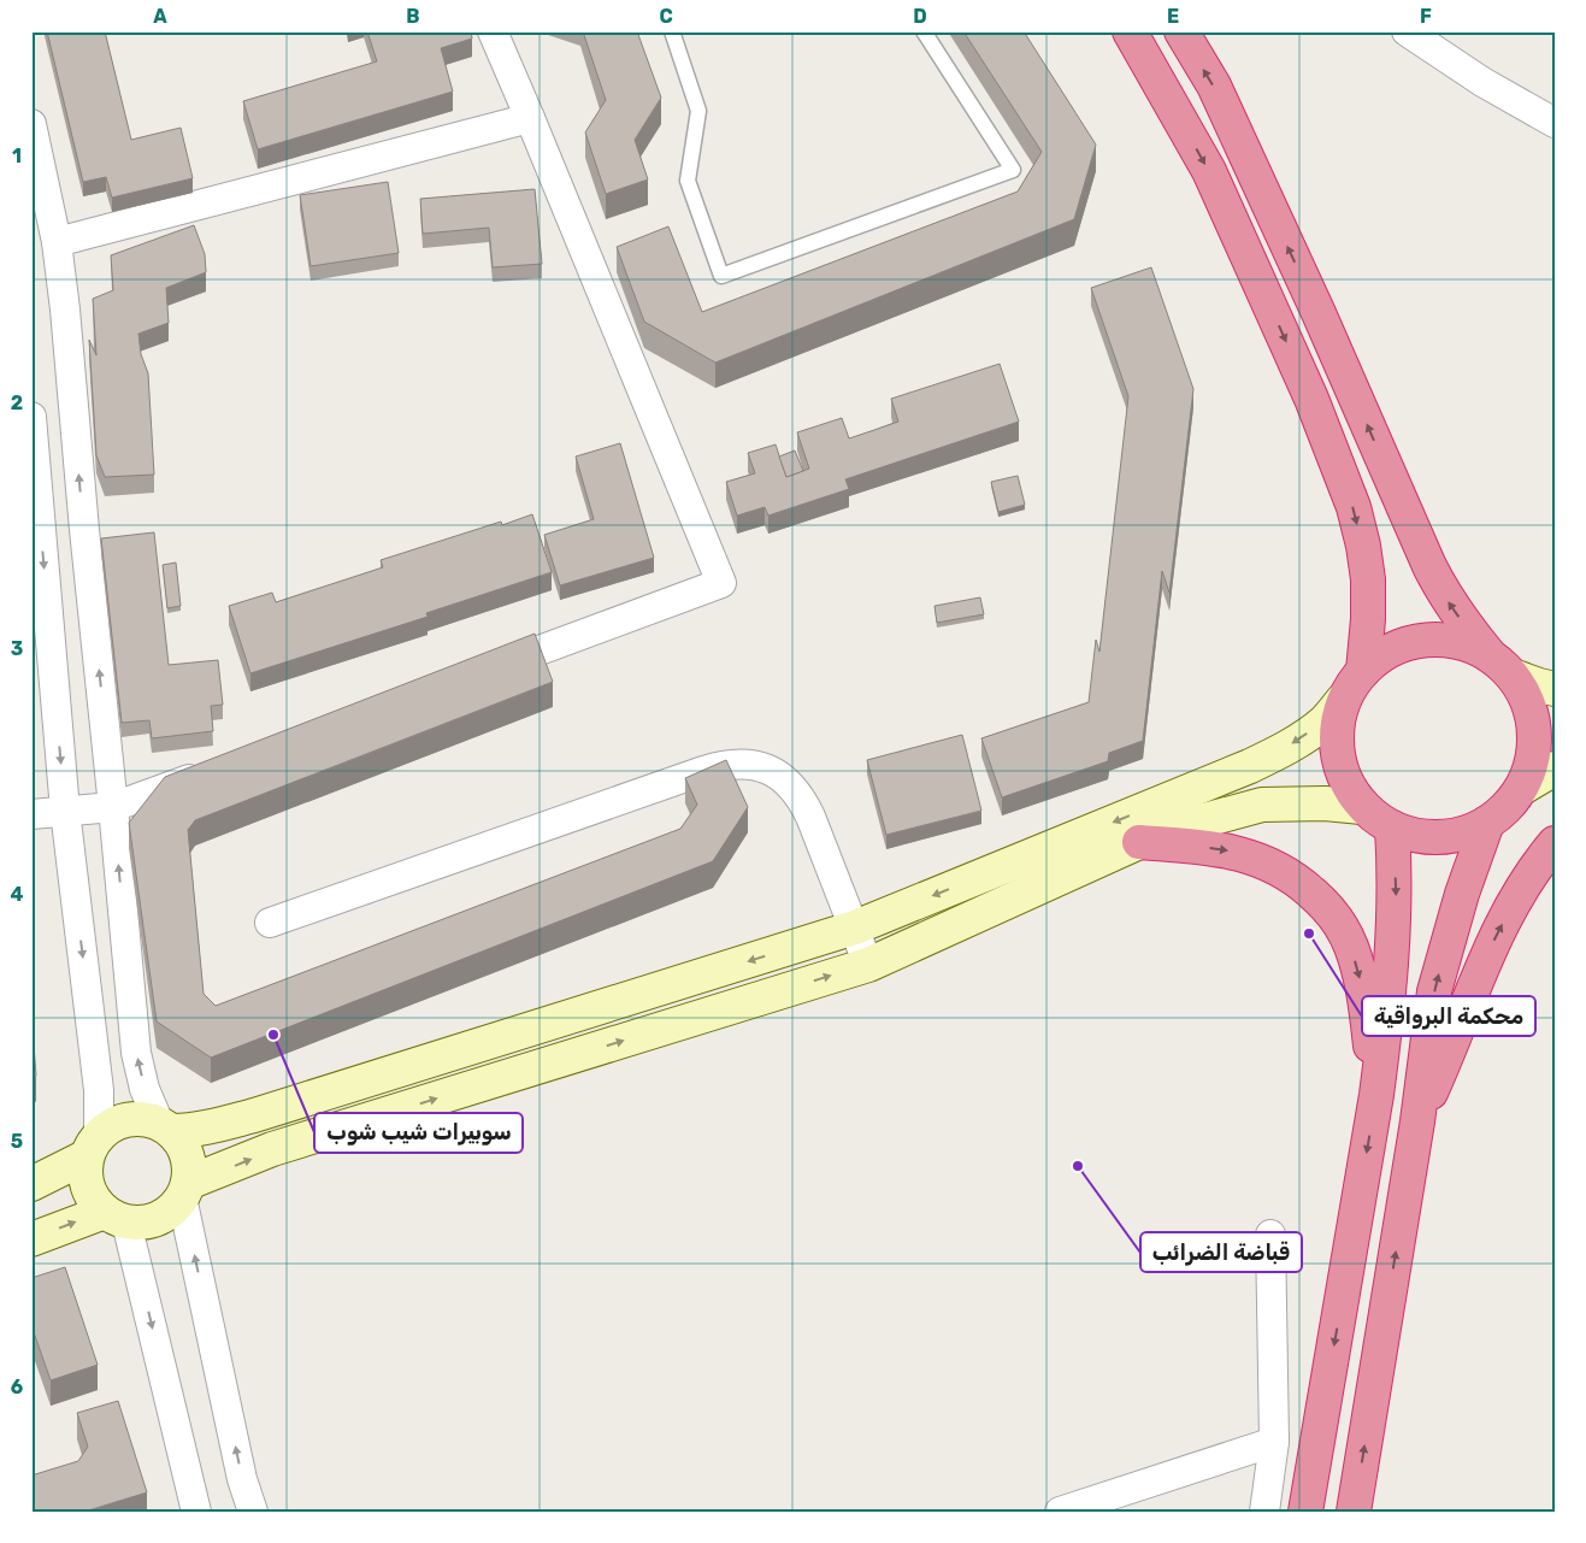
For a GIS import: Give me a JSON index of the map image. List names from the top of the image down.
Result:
{
  "places": ["محكمة البرواقية", "سوبيرات شيب شوب", "قباضة الضرائب"],
  "grid": {
    "columns": [
      "A",
      "B",
      "C",
      "D",
      "E",
      "F"
    ],
    "rows": [
      "1",
      "2",
      "3",
      "4",
      "5",
      "6"
    ]
  }
}
